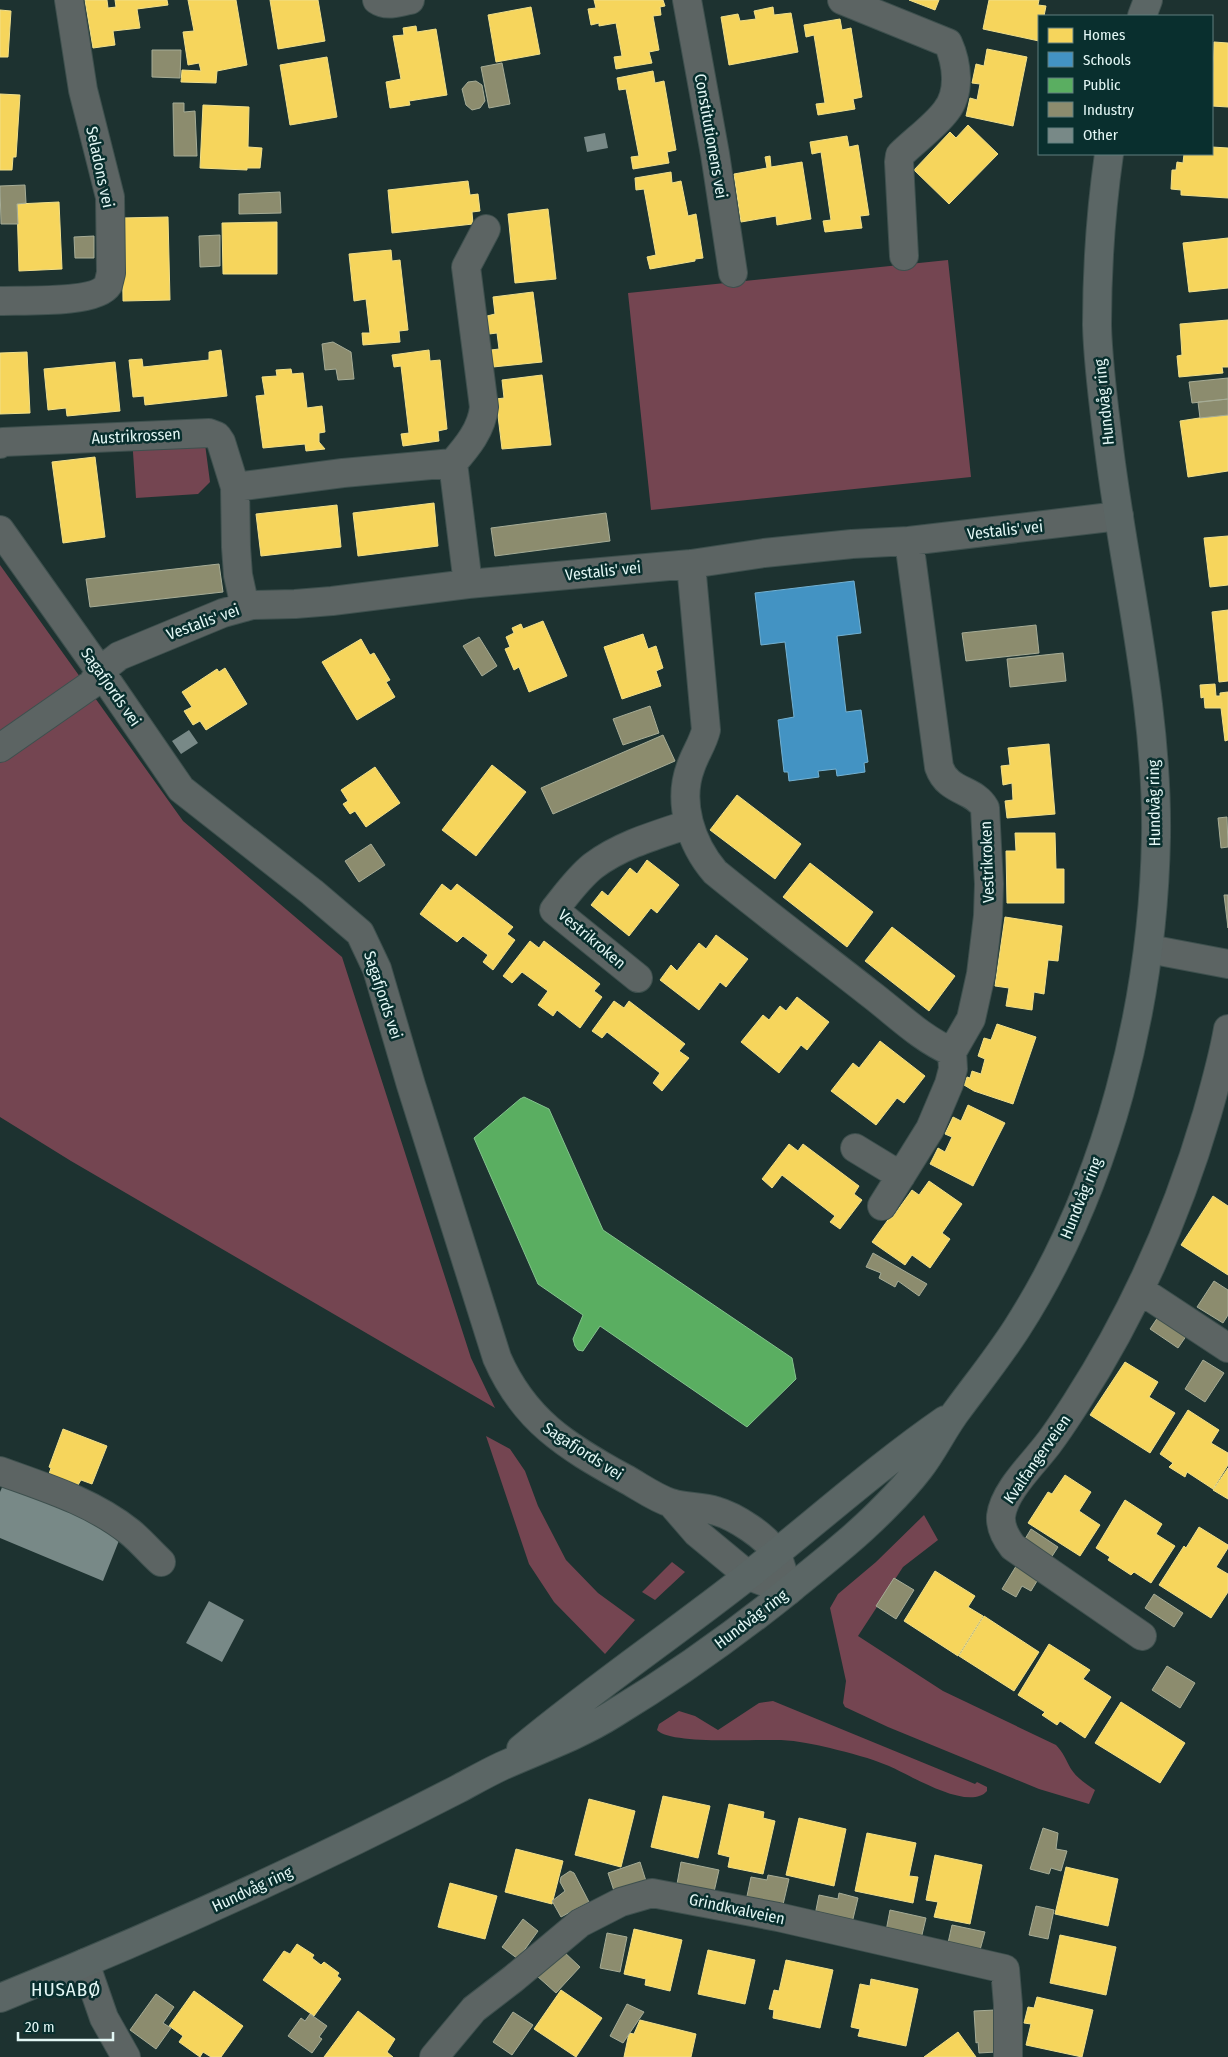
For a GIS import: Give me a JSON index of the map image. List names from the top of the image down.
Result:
{
  "streets": {
    "main road": ["Hundvåg ring"],
    "street": [
      "Constitutionens vei",
      "Seladons vei",
      "Austrikrossen",
      "Vestalis' vei",
      "Sagafjords vei",
      "Vestrikroken",
      "Kvalfangerveien",
      "Grindkvalveien"
    ]
  },
  "crossings": [
    ["Hundvåg ring", "Vestalis' vei"],
    ["Hundvåg ring", "Sagafjords vei"],
    ["Austrikrossen", "Vestalis' vei"],
    ["Vestalis' vei", "Sagafjords vei"],
    ["Vestalis' vei", "Vestrikroken"]
  ],
  "districts": ["HUSABØ"],
  "legend": [
    "Homes",
    "Schools",
    "Public",
    "Industry",
    "Other"
  ],
  "scale_bar": "20 m"
}
